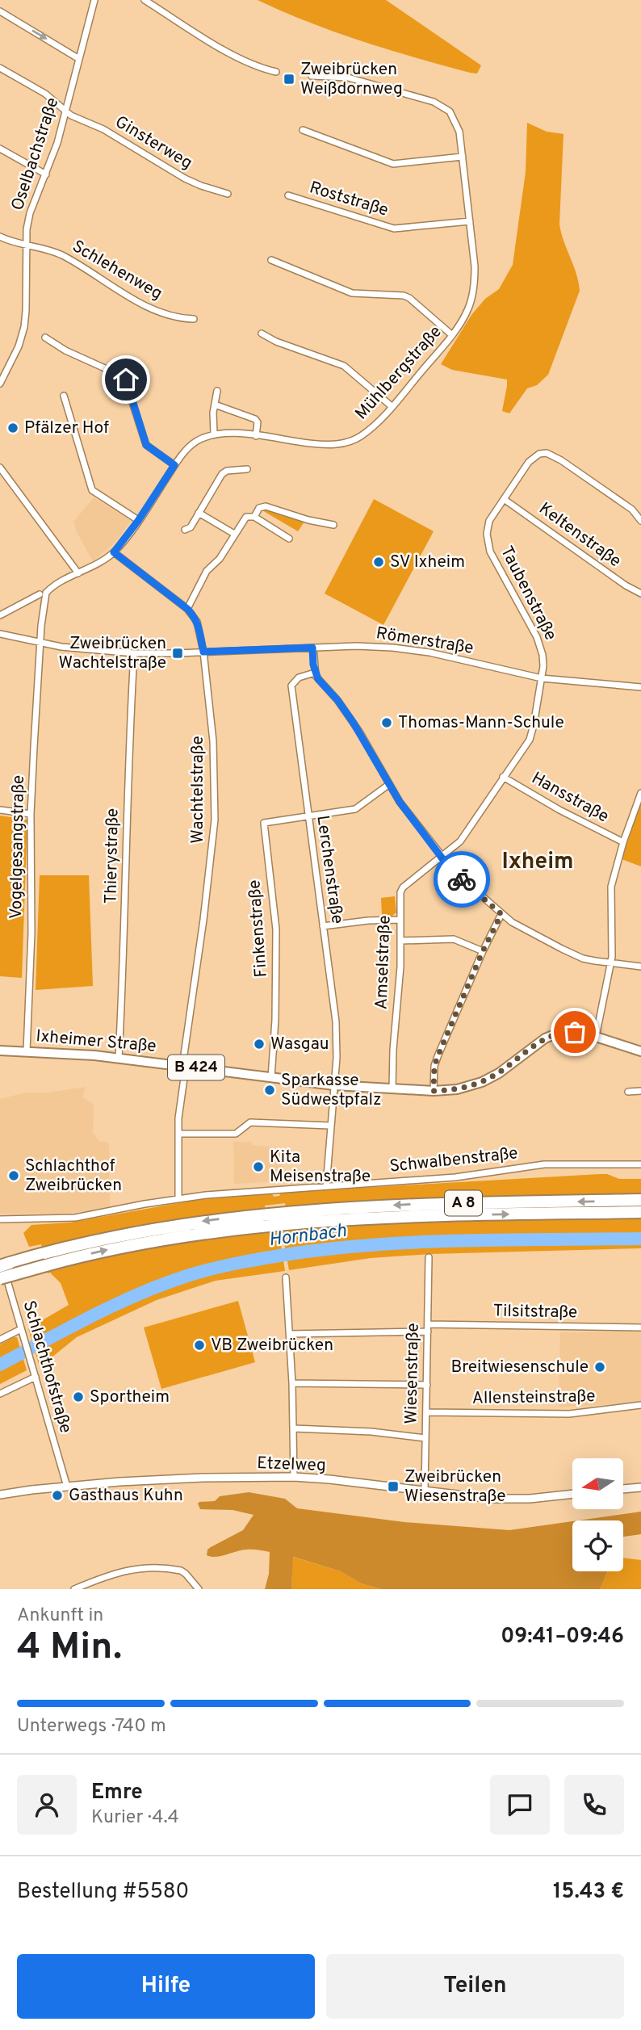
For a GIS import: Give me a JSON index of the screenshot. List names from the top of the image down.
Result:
{
  "streets": {
    "highway": ["A 8"],
    "main road": ["Ixheimer Straße", "B 424"],
    "street": [
      "Ginsterweg",
      "Oselbachstraße",
      "Roststraße",
      "Schlehenweg",
      "Mühlbergstraße",
      "Keltenstraße",
      "Taubenstraße",
      "Römerstraße",
      "Wachtelstraße",
      "Hansstraße",
      "Vogelgesangstraße",
      "Thierystraße",
      "Lerchenstraße",
      "Finkenstraße",
      "Amselstraße",
      "Schwalbenstraße",
      "Tilsitstraße",
      "Schlachthofstraße",
      "Wiesenstraße",
      "Allensteinstraße",
      "Etzelweg"
    ]
  },
  "crossings": [
    ["Ginsterweg", "Oselbachstraße"],
    ["Oselbachstraße", "Schlehenweg"],
    ["Roststraße", "Mühlbergstraße"],
    ["Keltenstraße", "Taubenstraße"],
    ["Taubenstraße", "Römerstraße"],
    ["Taubenstraße", "Hansstraße"],
    ["Taubenstraße", "Amselstraße"],
    ["Römerstraße", "Wachtelstraße"],
    ["Römerstraße", "Vogelgesangstraße"],
    ["Römerstraße", "Thierystraße"],
    ["Wachtelstraße", "Ixheimer Straße"],
    ["Wachtelstraße", "Schwalbenstraße"],
    ["Vogelgesangstraße", "Ixheimer Straße"],
    ["Thierystraße", "Ixheimer Straße"],
    ["Lerchenstraße", "Finkenstraße"],
    ["Lerchenstraße", "Ixheimer Straße"],
    ["Lerchenstraße", "Schwalbenstraße"],
    ["Finkenstraße", "Ixheimer Straße"],
    ["Amselstraße", "Ixheimer Straße"],
    ["Amselstraße", "B 424"],
    ["Ixheimer Straße", "B 424"],
    ["A 8", "Schlachthofstraße"],
    ["Tilsitstraße", "Wiesenstraße"],
    ["Schlachthofstraße", "Etzelweg"],
    ["Wiesenstraße", "Allensteinstraße"],
    ["Wiesenstraße", "Etzelweg"]
  ],
  "districts": ["Ixheim"],
  "water": ["Hornbach"],
  "places": {
    "transit": ["Zweibrücken Weißdornweg", "Zweibrücken Wachtelstraße", "Zweibrücken Wiesenstraße"],
    "other": [
      "Pfälzer Hof",
      "SV Ixheim",
      "Thomas-Mann-Schule",
      "Wasgau",
      "Sparkasse Südwestpfalz",
      "Kita Meisenstraße",
      "Schlachthof Zweibrücken",
      "VB Zweibrücken",
      "Breitwiesenschule",
      "Sportheim",
      "Gasthaus Kuhn"
    ]
  },
  "north": "left",
  "page": {
    "heading": ["4 Min.", "Ankunft in", "09:41–09:46"],
    "panel": [
      "Emre",
      "Kurier · 4.4",
      "Bestellung #5580",
      "15.43 €"
    ],
    "bar": "Unterwegs · 740 m",
    "buttons": ["Hilfe", "Teilen"]
  }
}
